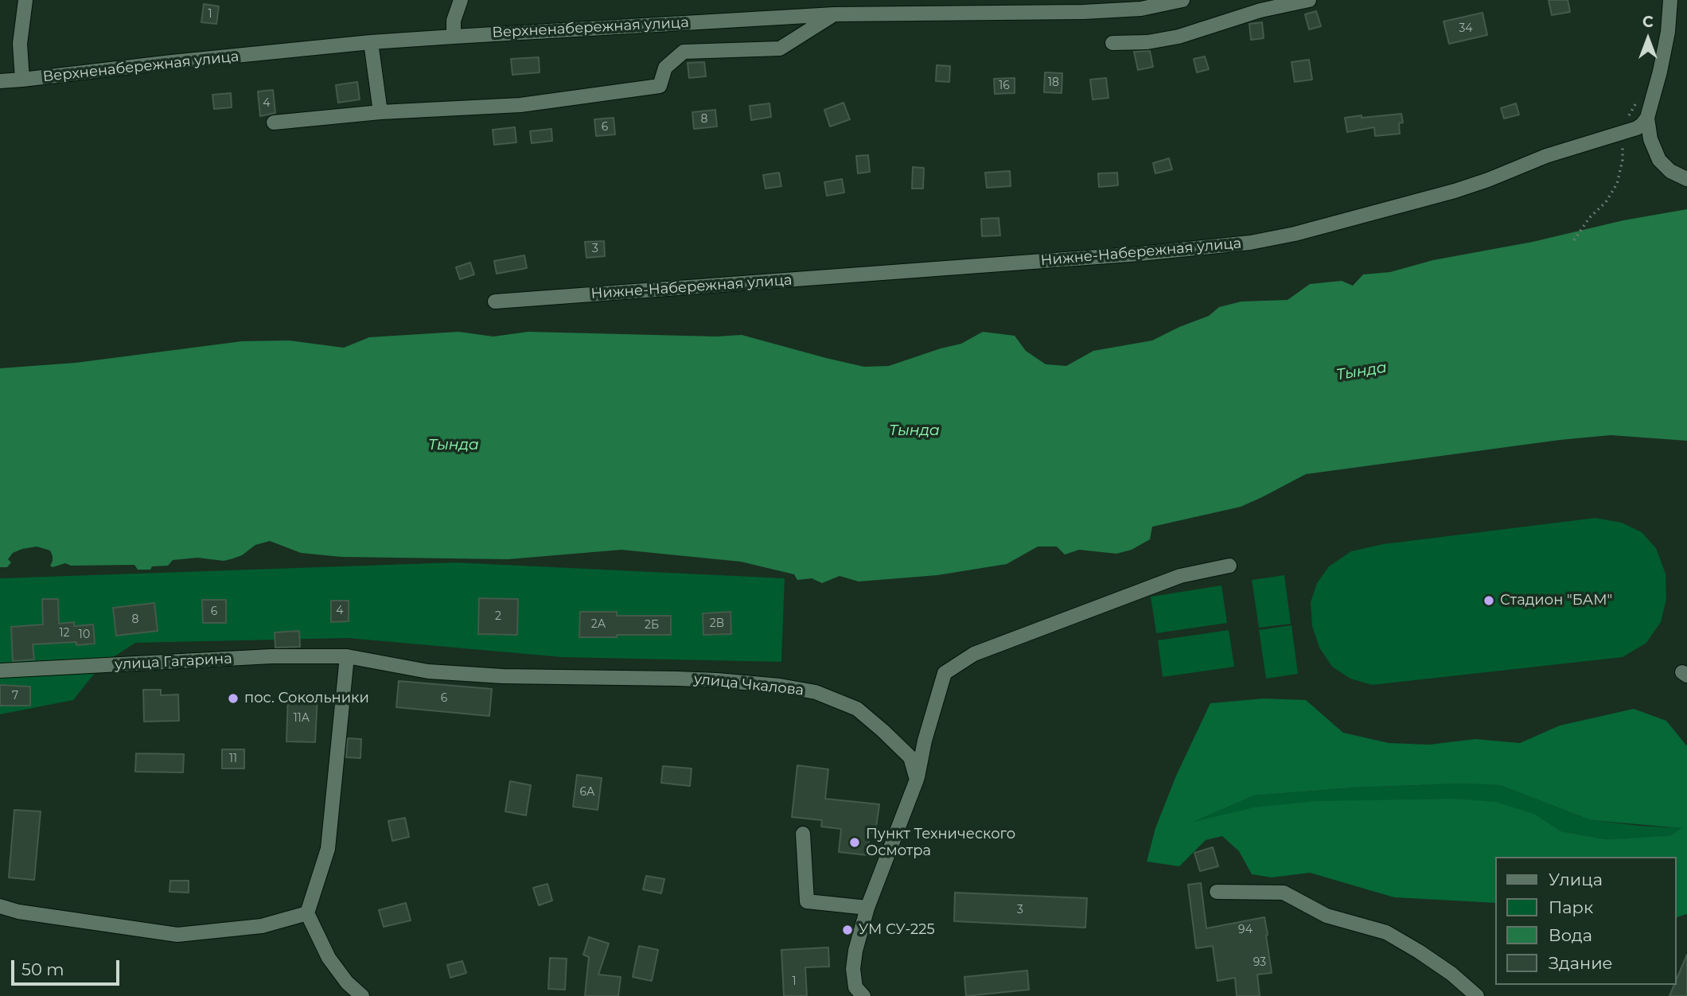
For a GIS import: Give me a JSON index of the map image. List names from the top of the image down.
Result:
{
  "streets": {
    "street": [
      "Верхненабережная улица",
      "Нижне-Набережная улица",
      "улица Гагарина",
      "улица Чкалова"
    ]
  },
  "crossings": [
    ["улица Гагарина", "улица Чкалова"]
  ],
  "water": ["Тында"],
  "places": [
    "Стадион \"БАМ\"",
    "пос. Сокольники",
    "Пункт Технического Осмотра",
    "УМ СУ-225"
  ],
  "house_numbers": [
    "1",
    "34",
    "18",
    "16",
    "4",
    "8",
    "6",
    "3",
    "4",
    "6",
    "2",
    "8",
    "2В",
    "2А",
    "2Б",
    "12",
    "10",
    "7",
    "6",
    "11А",
    "11",
    "6А",
    "3",
    "94",
    "93",
    "1"
  ],
  "legend": [
    "Улица",
    "Парк",
    "Вода",
    "Здание"
  ],
  "scale_bar": "50 m",
  "north": "top"
}
